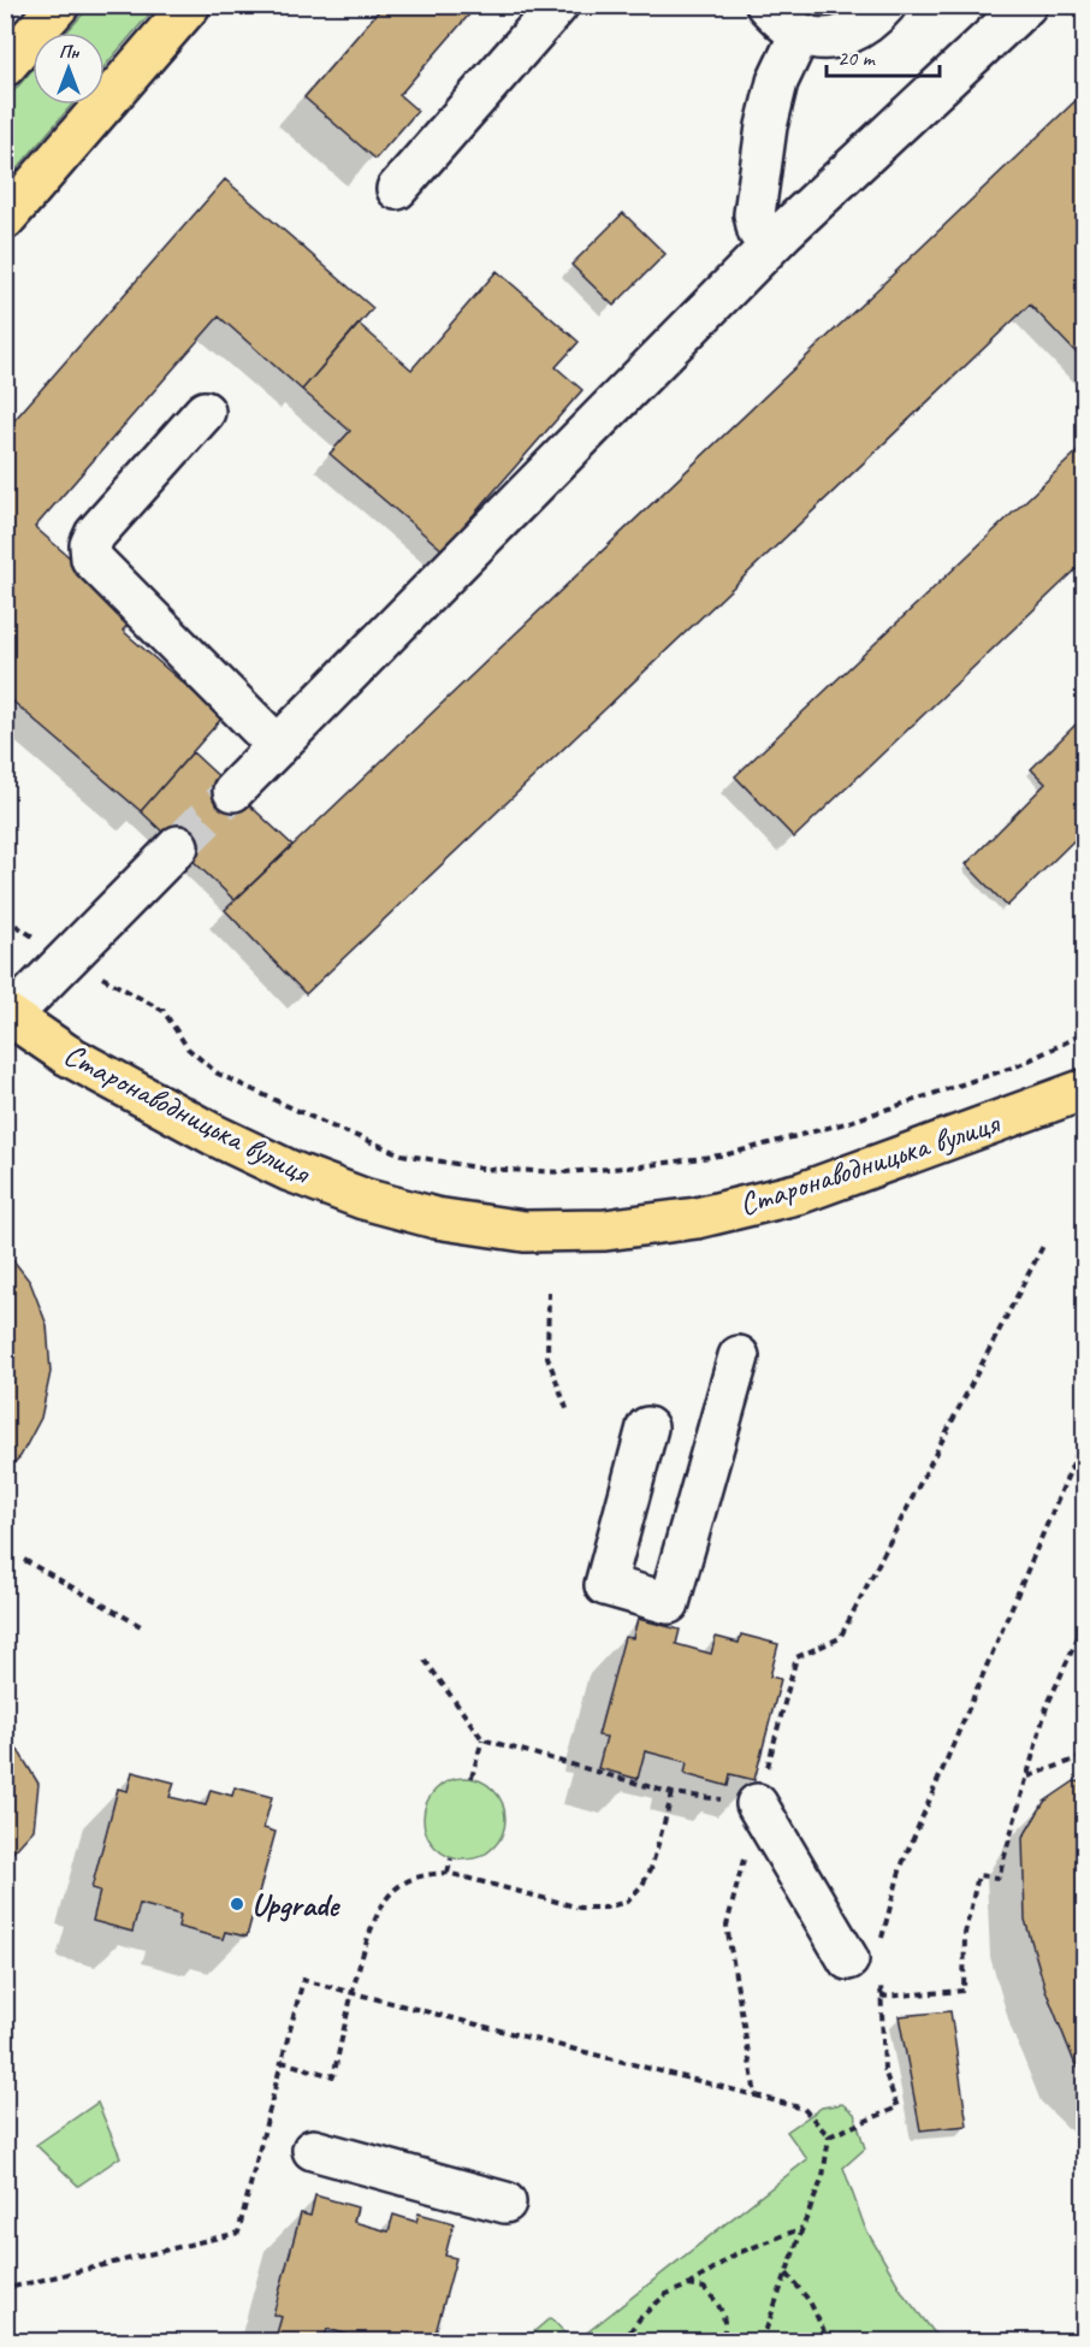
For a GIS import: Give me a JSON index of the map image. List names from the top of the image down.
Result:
{
  "streets": {
    "main road": ["Старонаводницька вулиця"]
  },
  "places": ["Upgrade"],
  "scale_bar": "20 m",
  "north": "top"
}
